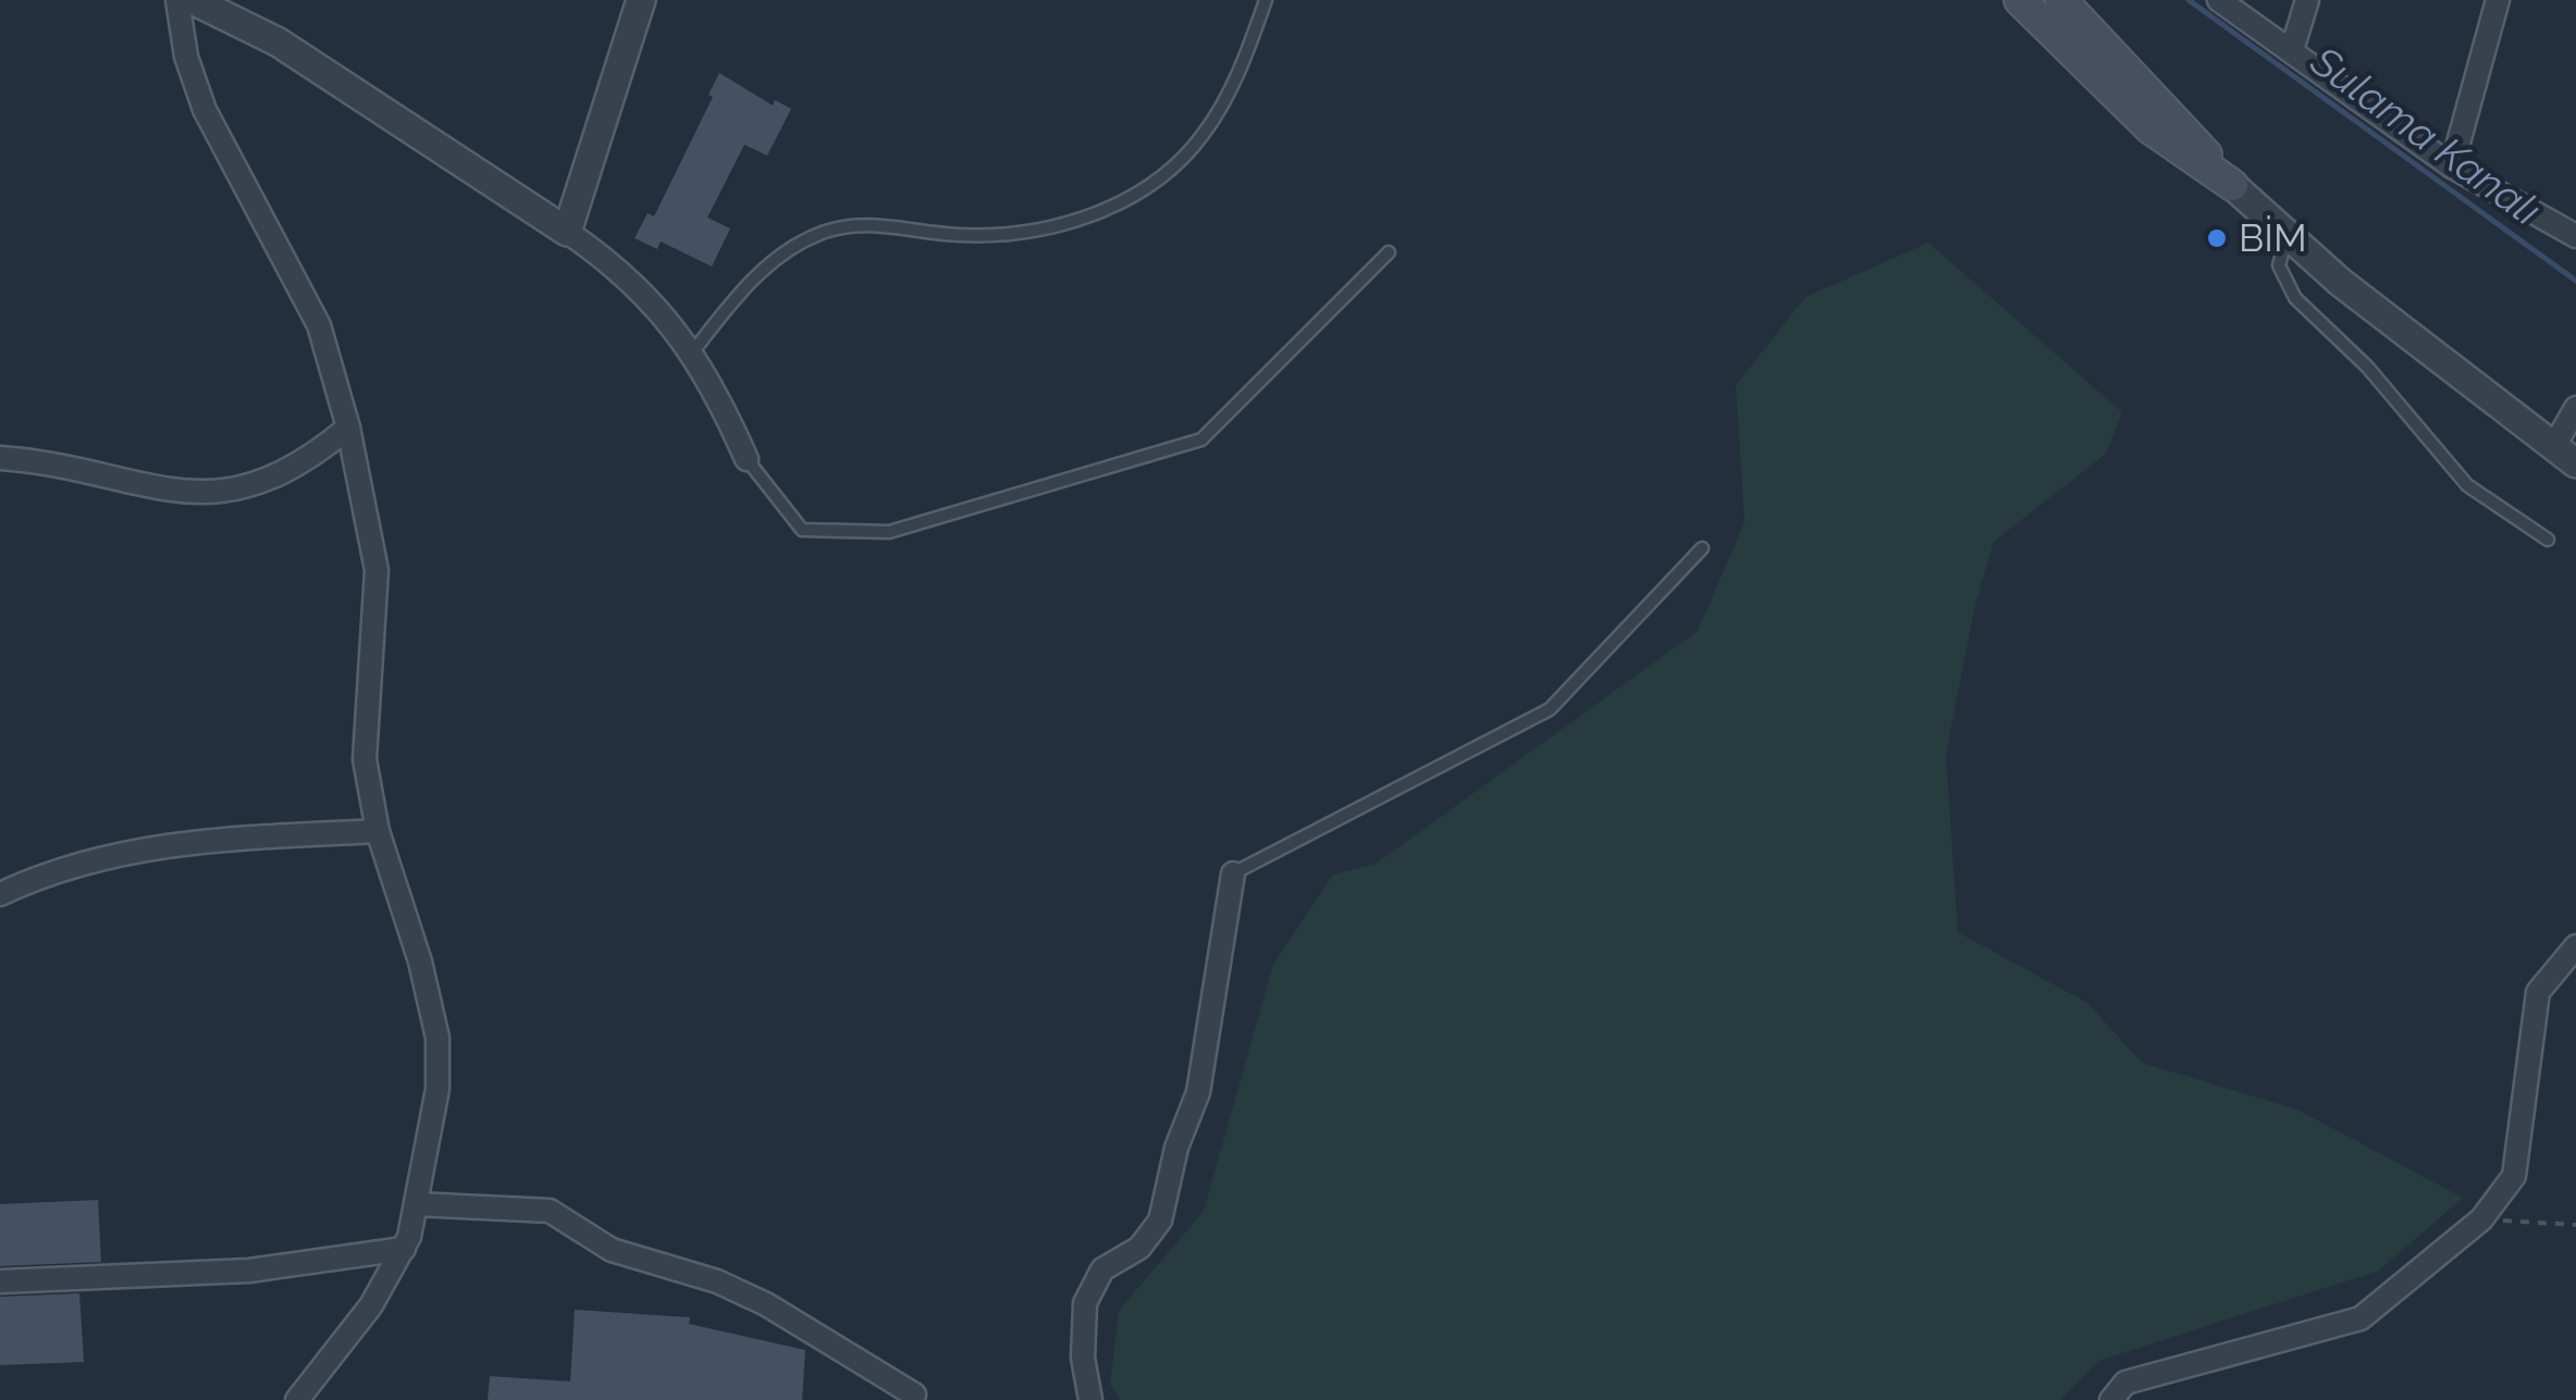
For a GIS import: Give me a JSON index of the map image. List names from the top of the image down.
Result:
{
  "water": ["Sulama Kanalı"],
  "places": ["BİM"]
}
